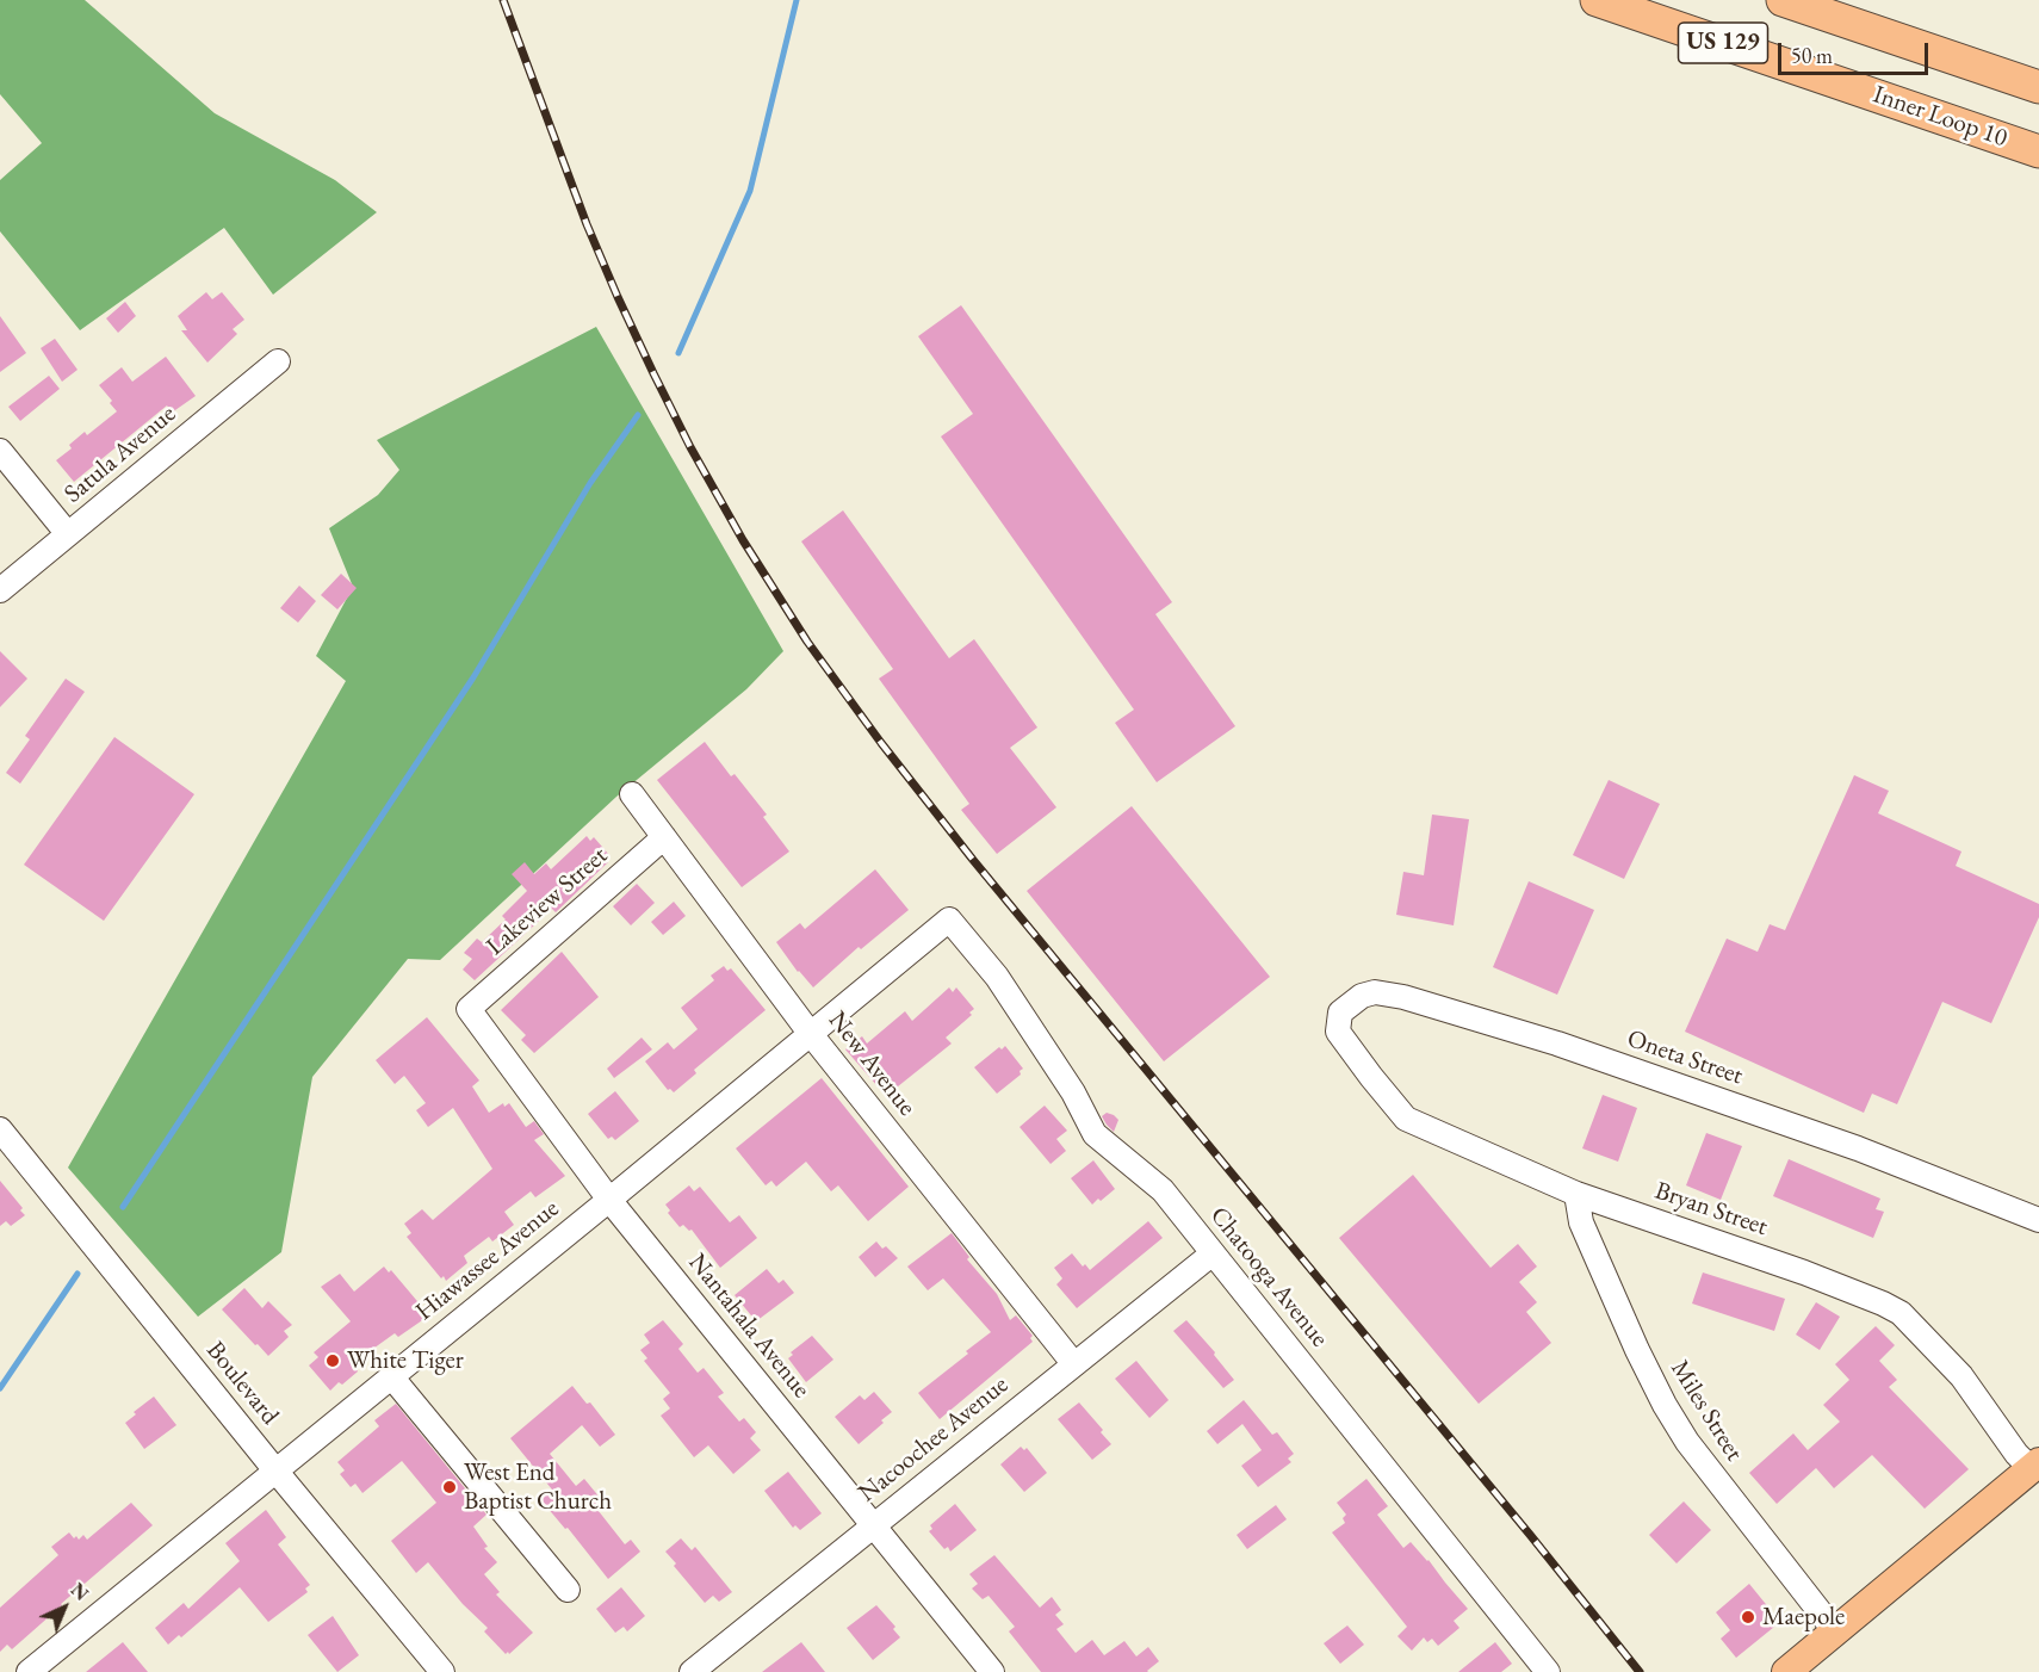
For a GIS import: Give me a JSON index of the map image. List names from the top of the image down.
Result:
{
  "streets": {
    "highway": ["US 129", "Inner Loop 10"],
    "street": [
      "Satula Avenue",
      "Lakeview Street",
      "Oneta Street",
      "New Avenue",
      "Bryan Street",
      "Hiawassee Avenue",
      "Chatooga Avenue",
      "Nantahala Avenue",
      "Boulevard",
      "Miles Street",
      "Nacoochee Avenue"
    ]
  },
  "crossings": [
    ["Lakeview Street", "New Avenue"],
    ["Lakeview Street", "Nantahala Avenue"],
    ["Oneta Street", "Bryan Street"],
    ["New Avenue", "Hiawassee Avenue"],
    ["New Avenue", "Nacoochee Avenue"],
    ["Bryan Street", "Miles Street"],
    ["Hiawassee Avenue", "Chatooga Avenue"],
    ["Hiawassee Avenue", "Nantahala Avenue"],
    ["Hiawassee Avenue", "Boulevard"],
    ["Chatooga Avenue", "Nacoochee Avenue"],
    ["Nantahala Avenue", "Nacoochee Avenue"]
  ],
  "places": ["White Tiger", "West End Baptist Church", "Maepole"],
  "scale_bar": "50 m",
  "north": "top right"
}
